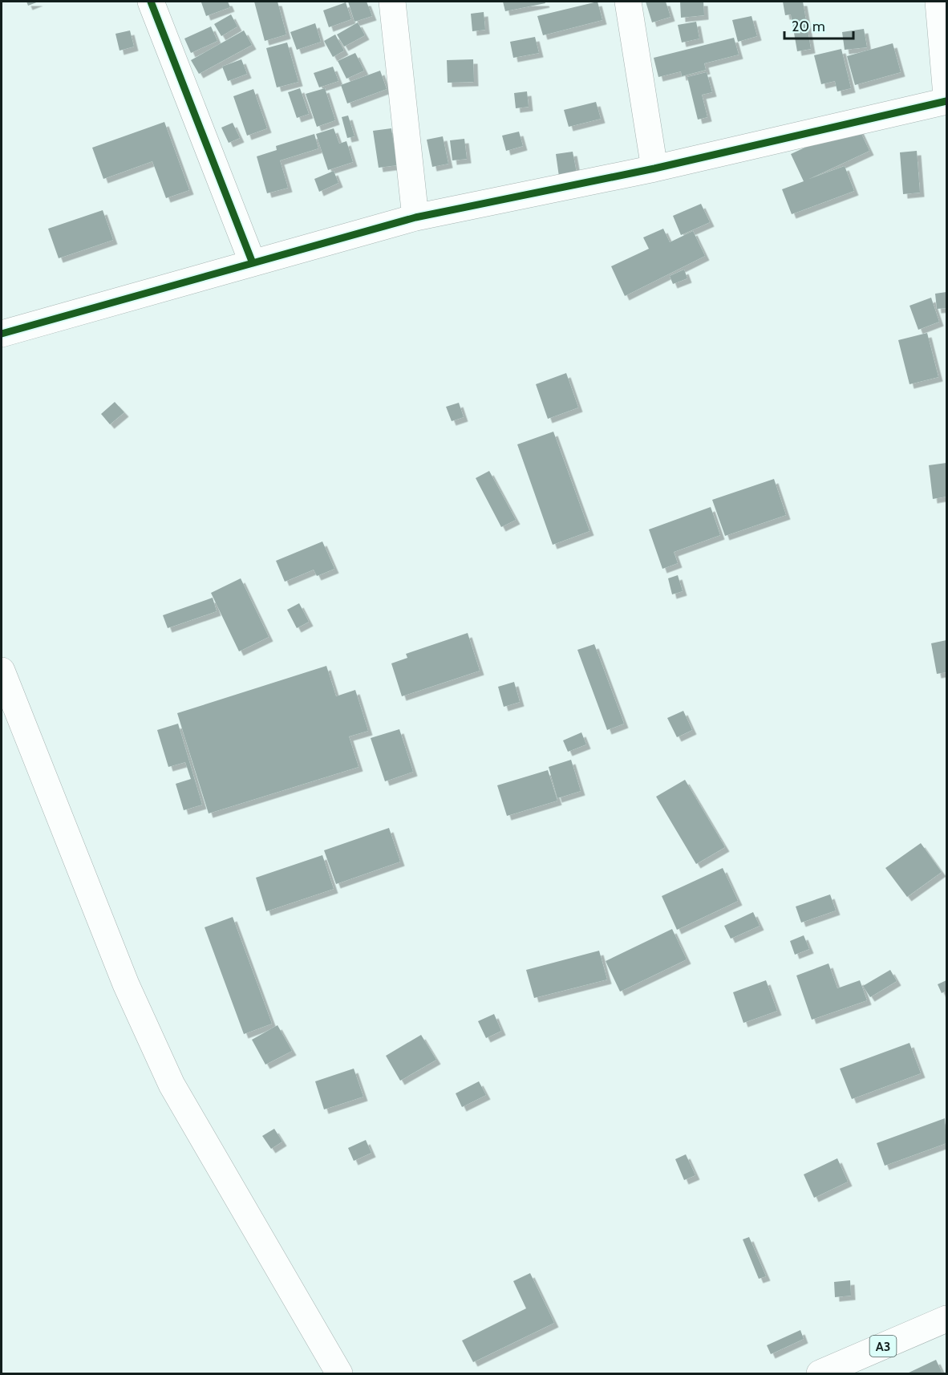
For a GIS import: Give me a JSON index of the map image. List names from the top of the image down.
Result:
{
  "streets": {
    "main road": ["A3"]
  },
  "scale_bar": "20 m"
}
